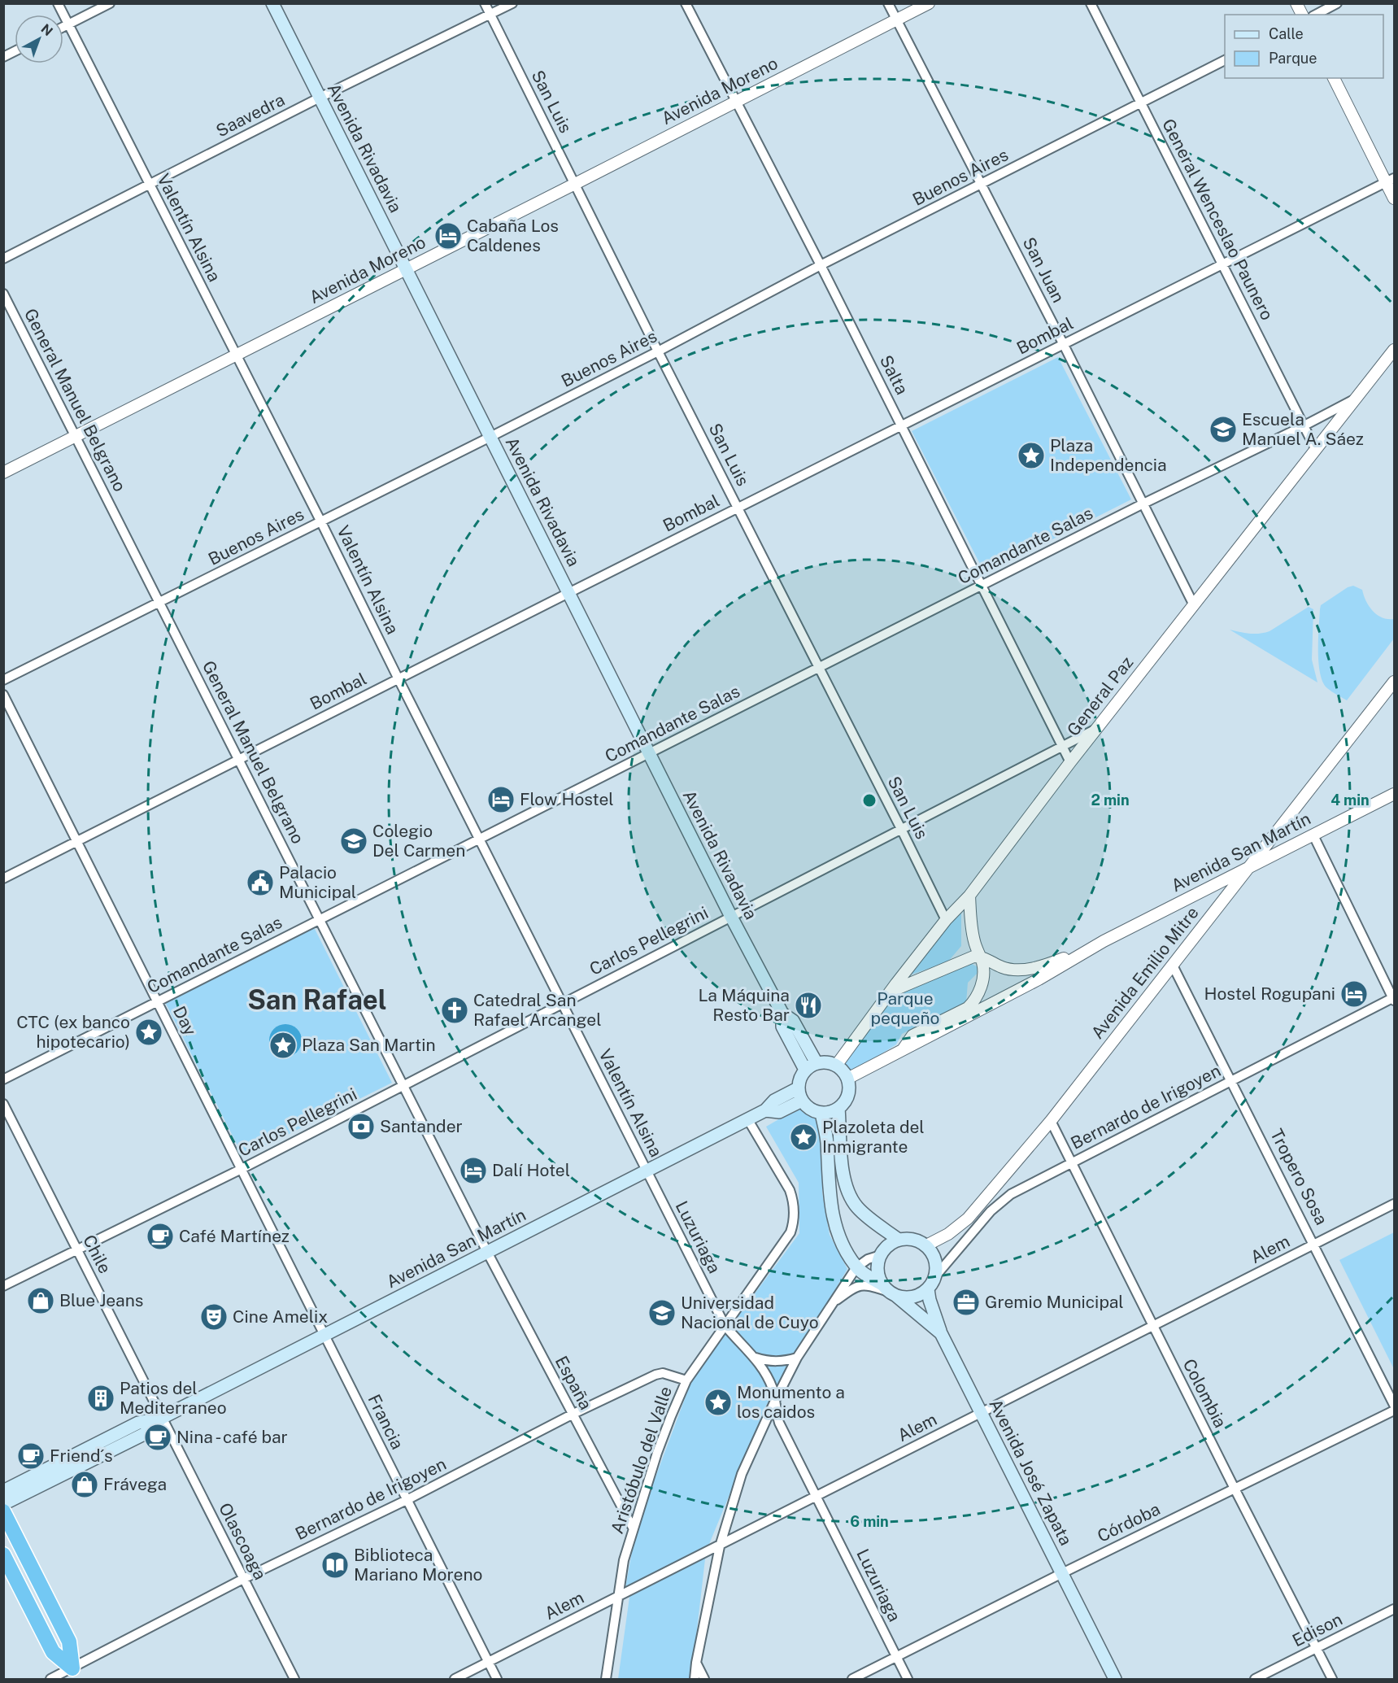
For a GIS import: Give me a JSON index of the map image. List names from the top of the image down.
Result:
{
  "streets": {
    "main road": ["Avenida Rivadavia", "Avenida San Martín", "Avenida José Zapata"],
    "street": [
      "Avenida Moreno",
      "San Luis",
      "Saavedra",
      "Buenos Aires",
      "General Wenceslao Paunero",
      "Valentín Alsina",
      "San Juan",
      "Bombal",
      "Salta",
      "General Manuel Belgrano",
      "Comandante Salas",
      "General Paz",
      "Carlos Pellegrini",
      "Avenida Emilio Mitre",
      "Day",
      "Bernardo de Irigoyen",
      "Tropero Sosa",
      "Luzuriaga",
      "Alem",
      "Chile",
      "España",
      "Colombia",
      "Francia",
      "Aristóbulo del Valle",
      "Córdoba",
      "Olascoaga",
      "Edison"
    ]
  },
  "crossings": [
    ["Avenida Moreno", "San Luis"],
    ["Avenida Moreno", "Avenida Rivadavia"],
    ["Avenida Moreno", "Valentín Alsina"],
    ["Avenida Moreno", "San Juan"],
    ["Avenida Moreno", "Salta"],
    ["Avenida Moreno", "General Manuel Belgrano"],
    ["San Luis", "Saavedra"],
    ["San Luis", "Buenos Aires"],
    ["San Luis", "Bombal"],
    ["San Luis", "Comandante Salas"],
    ["San Luis", "General Paz"],
    ["San Luis", "Carlos Pellegrini"],
    ["Saavedra", "Avenida Rivadavia"],
    ["Saavedra", "Valentín Alsina"],
    ["Avenida Rivadavia", "Buenos Aires"],
    ["Avenida Rivadavia", "Bombal"],
    ["Avenida Rivadavia", "Comandante Salas"],
    ["Avenida Rivadavia", "General Paz"],
    ["Avenida Rivadavia", "Avenida San Martín"],
    ["Avenida Rivadavia", "Carlos Pellegrini"],
    ["Avenida Rivadavia", "Avenida José Zapata"],
    ["Buenos Aires", "General Wenceslao Paunero"],
    ["Buenos Aires", "Valentín Alsina"],
    ["Buenos Aires", "San Juan"],
    ["Buenos Aires", "Salta"],
    ["Buenos Aires", "General Manuel Belgrano"],
    ["General Wenceslao Paunero", "Bombal"],
    ["General Wenceslao Paunero", "Comandante Salas"],
    ["General Wenceslao Paunero", "General Paz"],
    ["Valentín Alsina", "Bombal"],
    ["Valentín Alsina", "Comandante Salas"],
    ["Valentín Alsina", "Avenida San Martín"],
    ["Valentín Alsina", "Carlos Pellegrini"],
    ["Valentín Alsina", "Luzuriaga"],
    ["San Juan", "Bombal"],
    ["San Juan", "Comandante Salas"],
    ["San Juan", "General Paz"],
    ["Bombal", "Salta"],
    ["Bombal", "General Manuel Belgrano"],
    ["Bombal", "Day"],
    ["Salta", "Comandante Salas"],
    ["Salta", "General Paz"],
    ["Salta", "Carlos Pellegrini"],
    ["General Manuel Belgrano", "Comandante Salas"],
    ["General Manuel Belgrano", "Avenida San Martín"],
    ["General Manuel Belgrano", "Carlos Pellegrini"],
    ["General Manuel Belgrano", "España"],
    ["Comandante Salas", "General Paz"],
    ["Comandante Salas", "Day"],
    ["General Paz", "Avenida San Martín"],
    ["General Paz", "Carlos Pellegrini"],
    ["General Paz", "Avenida José Zapata"],
    ["Avenida San Martín", "Avenida Emilio Mitre"],
    ["Avenida San Martín", "Day"],
    ["Avenida San Martín", "Luzuriaga"],
    ["Avenida San Martín", "Chile"],
    ["Avenida San Martín", "España"],
    ["Avenida San Martín", "Francia"],
    ["Avenida San Martín", "Aristóbulo del Valle"],
    ["Avenida San Martín", "Avenida José Zapata"],
    ["Avenida San Martín", "Olascoaga"],
    ["Carlos Pellegrini", "Day"],
    ["Carlos Pellegrini", "Chile"],
    ["Avenida Emilio Mitre", "Bernardo de Irigoyen"],
    ["Avenida Emilio Mitre", "Tropero Sosa"],
    ["Avenida Emilio Mitre", "Colombia"],
    ["Avenida Emilio Mitre", "Avenida José Zapata"],
    ["Day", "Francia"],
    ["Bernardo de Irigoyen", "Tropero Sosa"],
    ["Bernardo de Irigoyen", "España"],
    ["Bernardo de Irigoyen", "Colombia"],
    ["Bernardo de Irigoyen", "Francia"],
    ["Bernardo de Irigoyen", "Aristóbulo del Valle"],
    ["Bernardo de Irigoyen", "Avenida José Zapata"],
    ["Bernardo de Irigoyen", "Olascoaga"],
    ["Tropero Sosa", "Alem"],
    ["Luzuriaga", "Alem"],
    ["Luzuriaga", "Aristóbulo del Valle"],
    ["Luzuriaga", "Córdoba"],
    ["Alem", "Colombia"],
    ["Alem", "Francia"],
    ["Alem", "Aristóbulo del Valle"],
    ["Alem", "Avenida José Zapata"],
    ["Chile", "Olascoaga"],
    ["España", "Aristóbulo del Valle"],
    ["Colombia", "Córdoba"],
    ["Colombia", "Edison"],
    ["Avenida José Zapata", "Córdoba"]
  ],
  "districts": ["San Rafael"],
  "parks": ["Parque pequeño"],
  "places": {
    "hotel": [
      "Cabaña Los Caldenes",
      "Flow Hostel",
      "Hostel Rogupani",
      "Dalí Hotel"
    ],
    "school or university": ["Escuela Manuel A. Sáez", "Colegio Del Carmen", "Universidad Nacional de Cuyo"],
    "place": [
      "Plaza Independencia",
      "CTC (ex banco hipotecario)",
      "Plaza San Martin",
      "Plazoleta del Inmigrante",
      "Monumento a los caidos"
    ],
    "public building": ["Palacio Municipal"],
    "restaurant": ["La Máquina Resto Bar"],
    "church": ["Catedral San Rafael Arcangel"],
    "bank": ["Santander"],
    "cafe": ["Café Martínez", "Nina - café bar", "Friend´s"],
    "shop": ["Blue Jeans", "Frávega"],
    "office": ["Gremio Municipal"],
    "theatre": ["Cine Amelix"],
    "building": ["Patios del Mediterraneo"],
    "library": ["Biblioteca Mariano Moreno"]
  },
  "legend": ["Calle", "Parque"],
  "north": "top right",
  "rings": ["2 min", "4 min", "6 min"]
}
